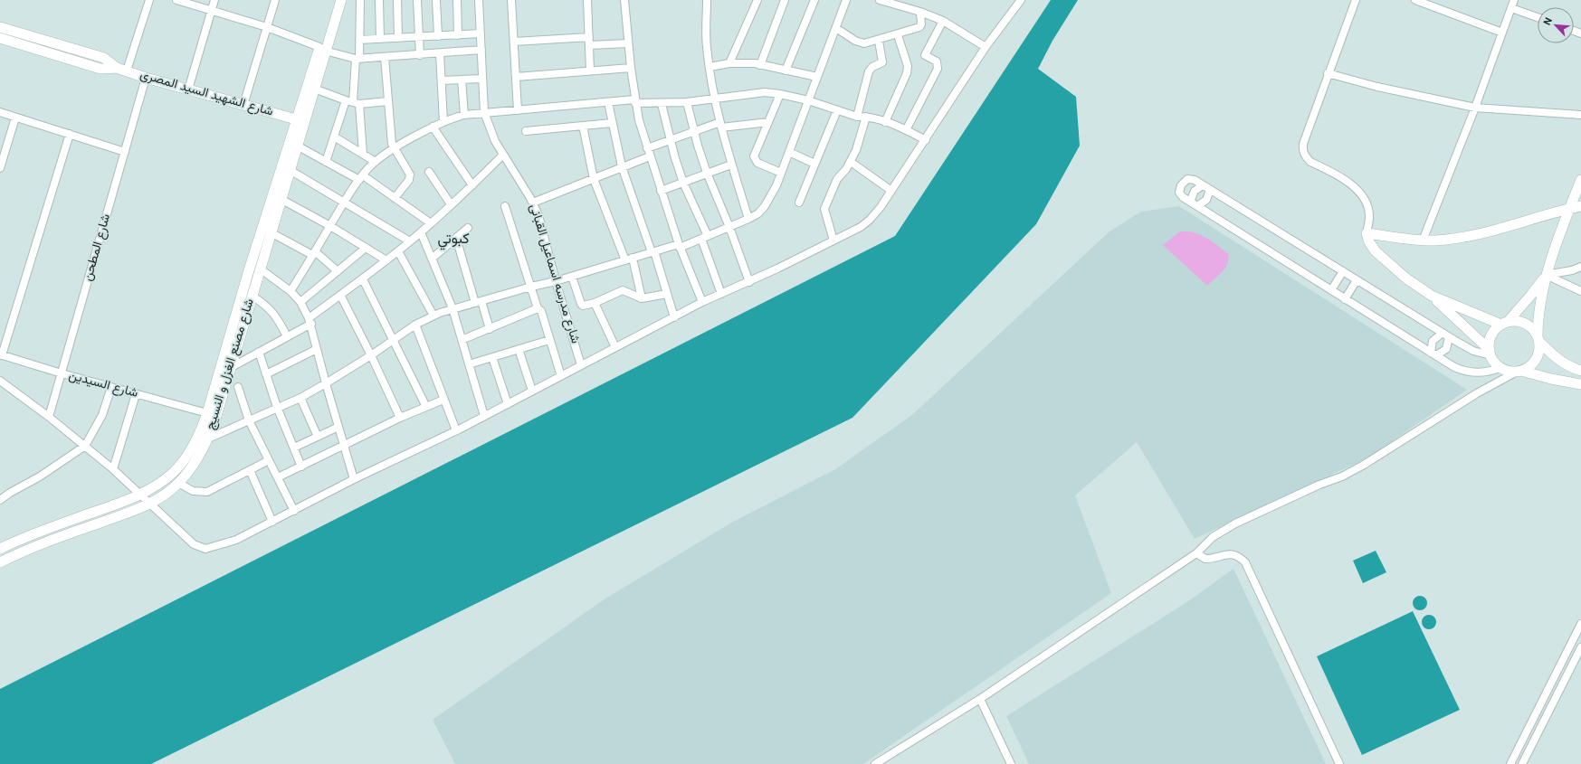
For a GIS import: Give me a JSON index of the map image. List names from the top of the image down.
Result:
{
  "streets": {
    "main road": ["شارع الشهيد السيد المصرى", "شارع مصنع الغزل و النسيج"],
    "street": ["شارع المطحن", "شارع مدرسه اسماعيل القبانى", "شارع السيدين"]
  },
  "crossings": [
    ["شارع الشهيد السيد المصرى", "شارع المطحن"],
    ["شارع الشهيد السيد المصرى", "شارع مصنع الغزل و النسيج"],
    ["شارع المطحن", "شارع السيدين"],
    ["شارع مصنع الغزل و النسيج", "شارع السيدين"]
  ],
  "districts": ["كبوتي"],
  "north": "top left"
}
